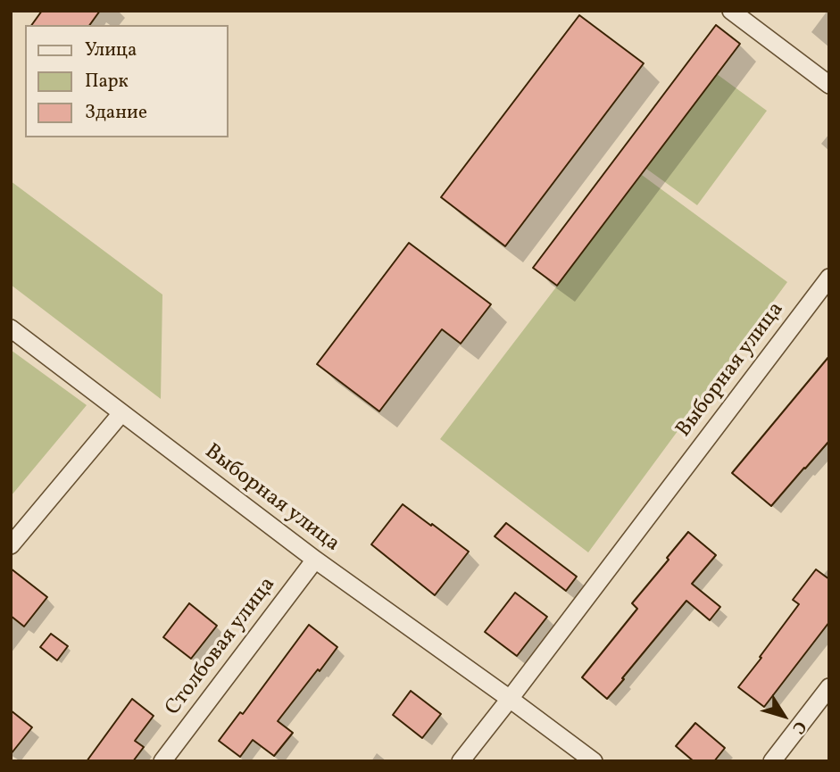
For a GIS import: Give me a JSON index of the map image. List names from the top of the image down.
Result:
{
  "streets": {
    "street": ["Выборная улица", "Столбовая улица"]
  },
  "crossings": [
    ["Выборная улица", "Столбовая улица"]
  ],
  "legend": ["Улица", "Парк", "Здание"],
  "north": "bottom right"
}
